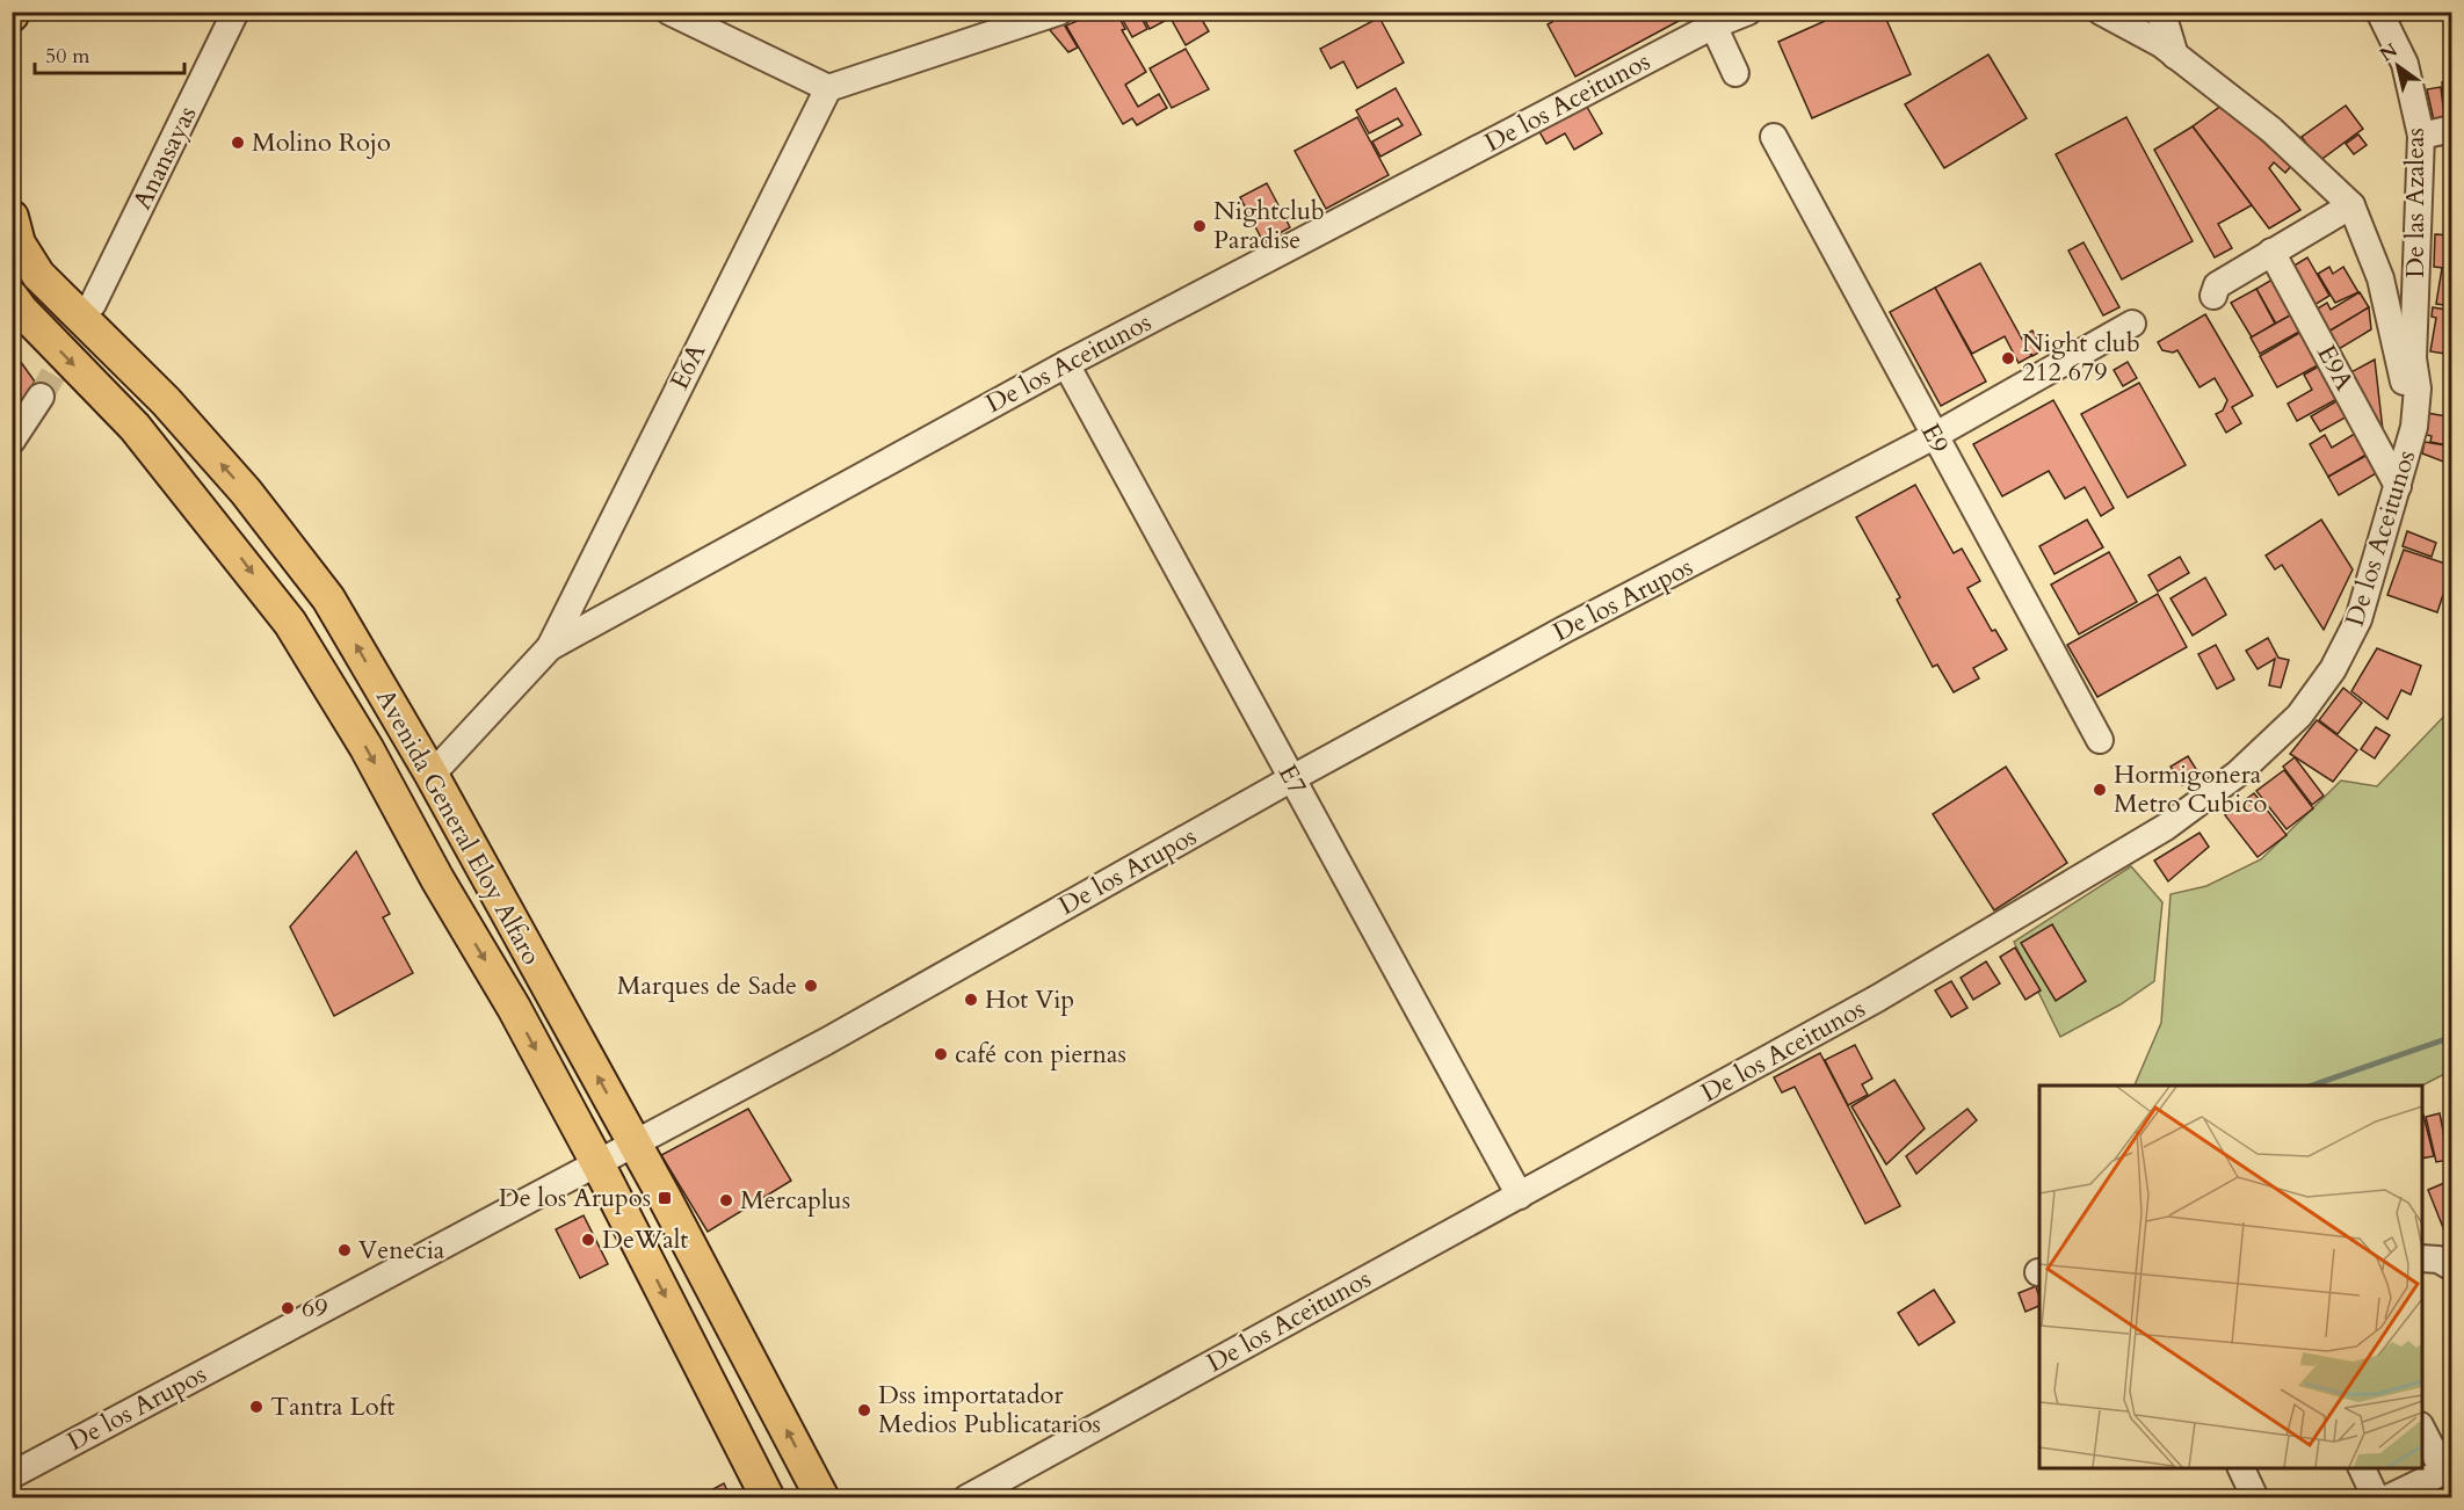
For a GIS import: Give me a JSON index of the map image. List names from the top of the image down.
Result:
{
  "streets": {
    "main road": ["Avenida General Eloy Alfaro"],
    "street": [
      "De los Aceitunos",
      "Anansayas",
      "De las Azaleas",
      "E6A",
      "E9A",
      "E9",
      "De los Arupos",
      "E7"
    ]
  },
  "crossings": [
    ["De los Aceitunos", "De las Azaleas"],
    ["De los Aceitunos", "E6A"],
    ["De los Aceitunos", "E9A"],
    ["De los Aceitunos", "E7"],
    ["De los Aceitunos", "Avenida General Eloy Alfaro"],
    ["E9", "De los Arupos"],
    ["De los Arupos", "E7"],
    ["De los Arupos", "Avenida General Eloy Alfaro"]
  ],
  "places": {
    "other": [
      "Molino Rojo",
      "Nightclub Paradise",
      "Night club 212 679",
      "Hormigonera Metro Cubico",
      "Marques de Sade",
      "Hot Vip",
      "café con piernas",
      "Mercaplus",
      "DeWalt",
      "Venecia",
      "69",
      "Tantra Loft",
      "Dss importatador Medios Publicatarios"
    ],
    "transit": ["De los Arupos"]
  },
  "scale_bar": "50 m",
  "north": "top left"
}
